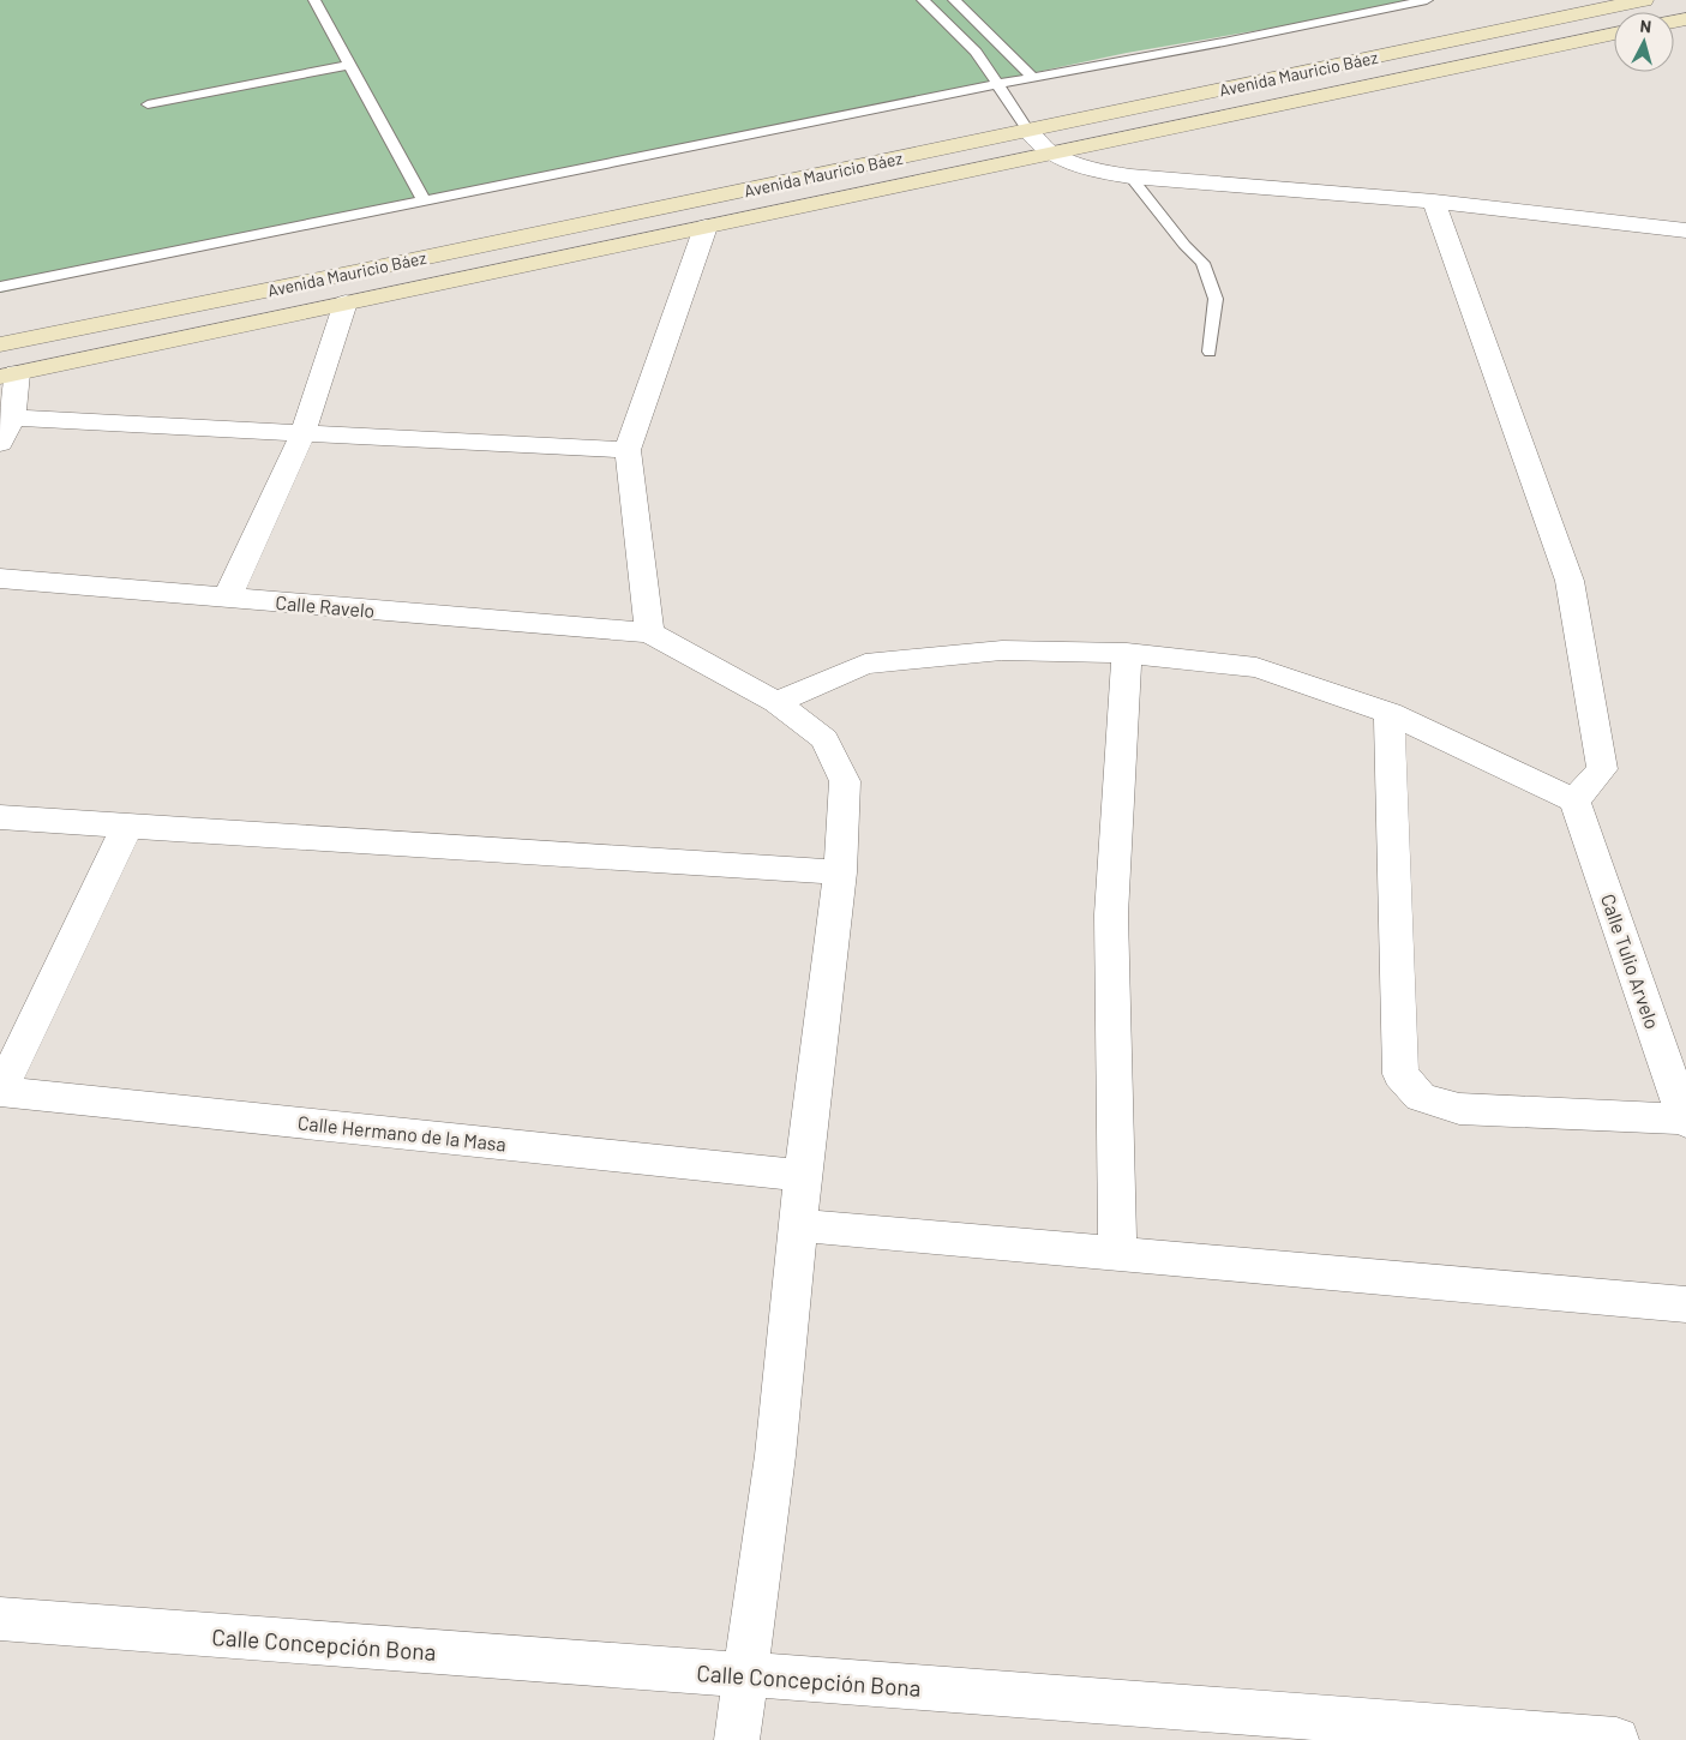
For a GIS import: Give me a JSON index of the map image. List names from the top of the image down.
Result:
{
  "streets": {
    "main road": ["Avenida Mauricio Báez"],
    "street": [
      "Calle Ravelo",
      "Calle Tulio Arvelo",
      "Calle Hermano de la Masa",
      "Calle Concepción Bona"
    ]
  },
  "north": "top"
}
